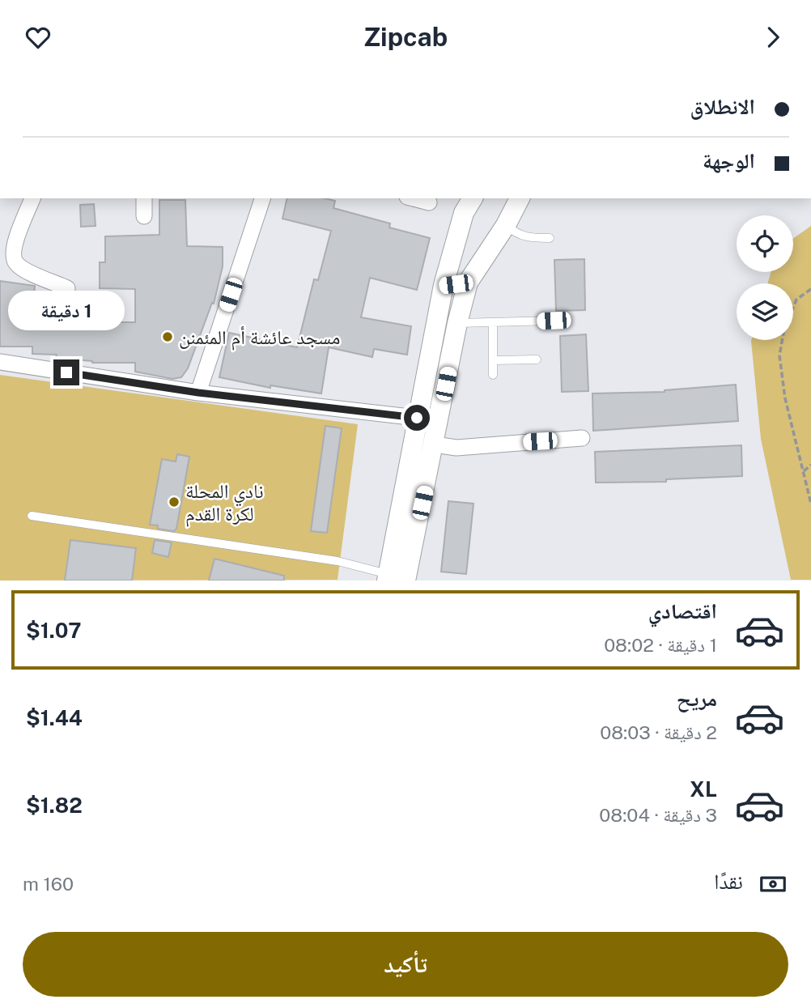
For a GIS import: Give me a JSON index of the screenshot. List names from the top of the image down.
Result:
{
  "places": ["مسجد عائشة أم المئمنن", "نادي المحلة لكرة القدم"],
  "page": {
    "header": "Zipcab",
    "banner": ["الانطلاق", "الوجهة"],
    "bubble": "1 دقيقة",
    "list": [
      {
        "name": "اقتصادي",
        "note": "1 دقيقة · 08:02",
        "value": "$1.07"
      },
      {
        "name": "مريح",
        "note": "2 دقيقة · 08:03",
        "value": "$1.44"
      },
      {
        "name": "XL",
        "note": "3 دقيقة · 08:04",
        "value": "$1.82"
      }
    ],
    "pay": ["نقدًا", "160 m"],
    "buttons": "تأكيد"
  }
}
